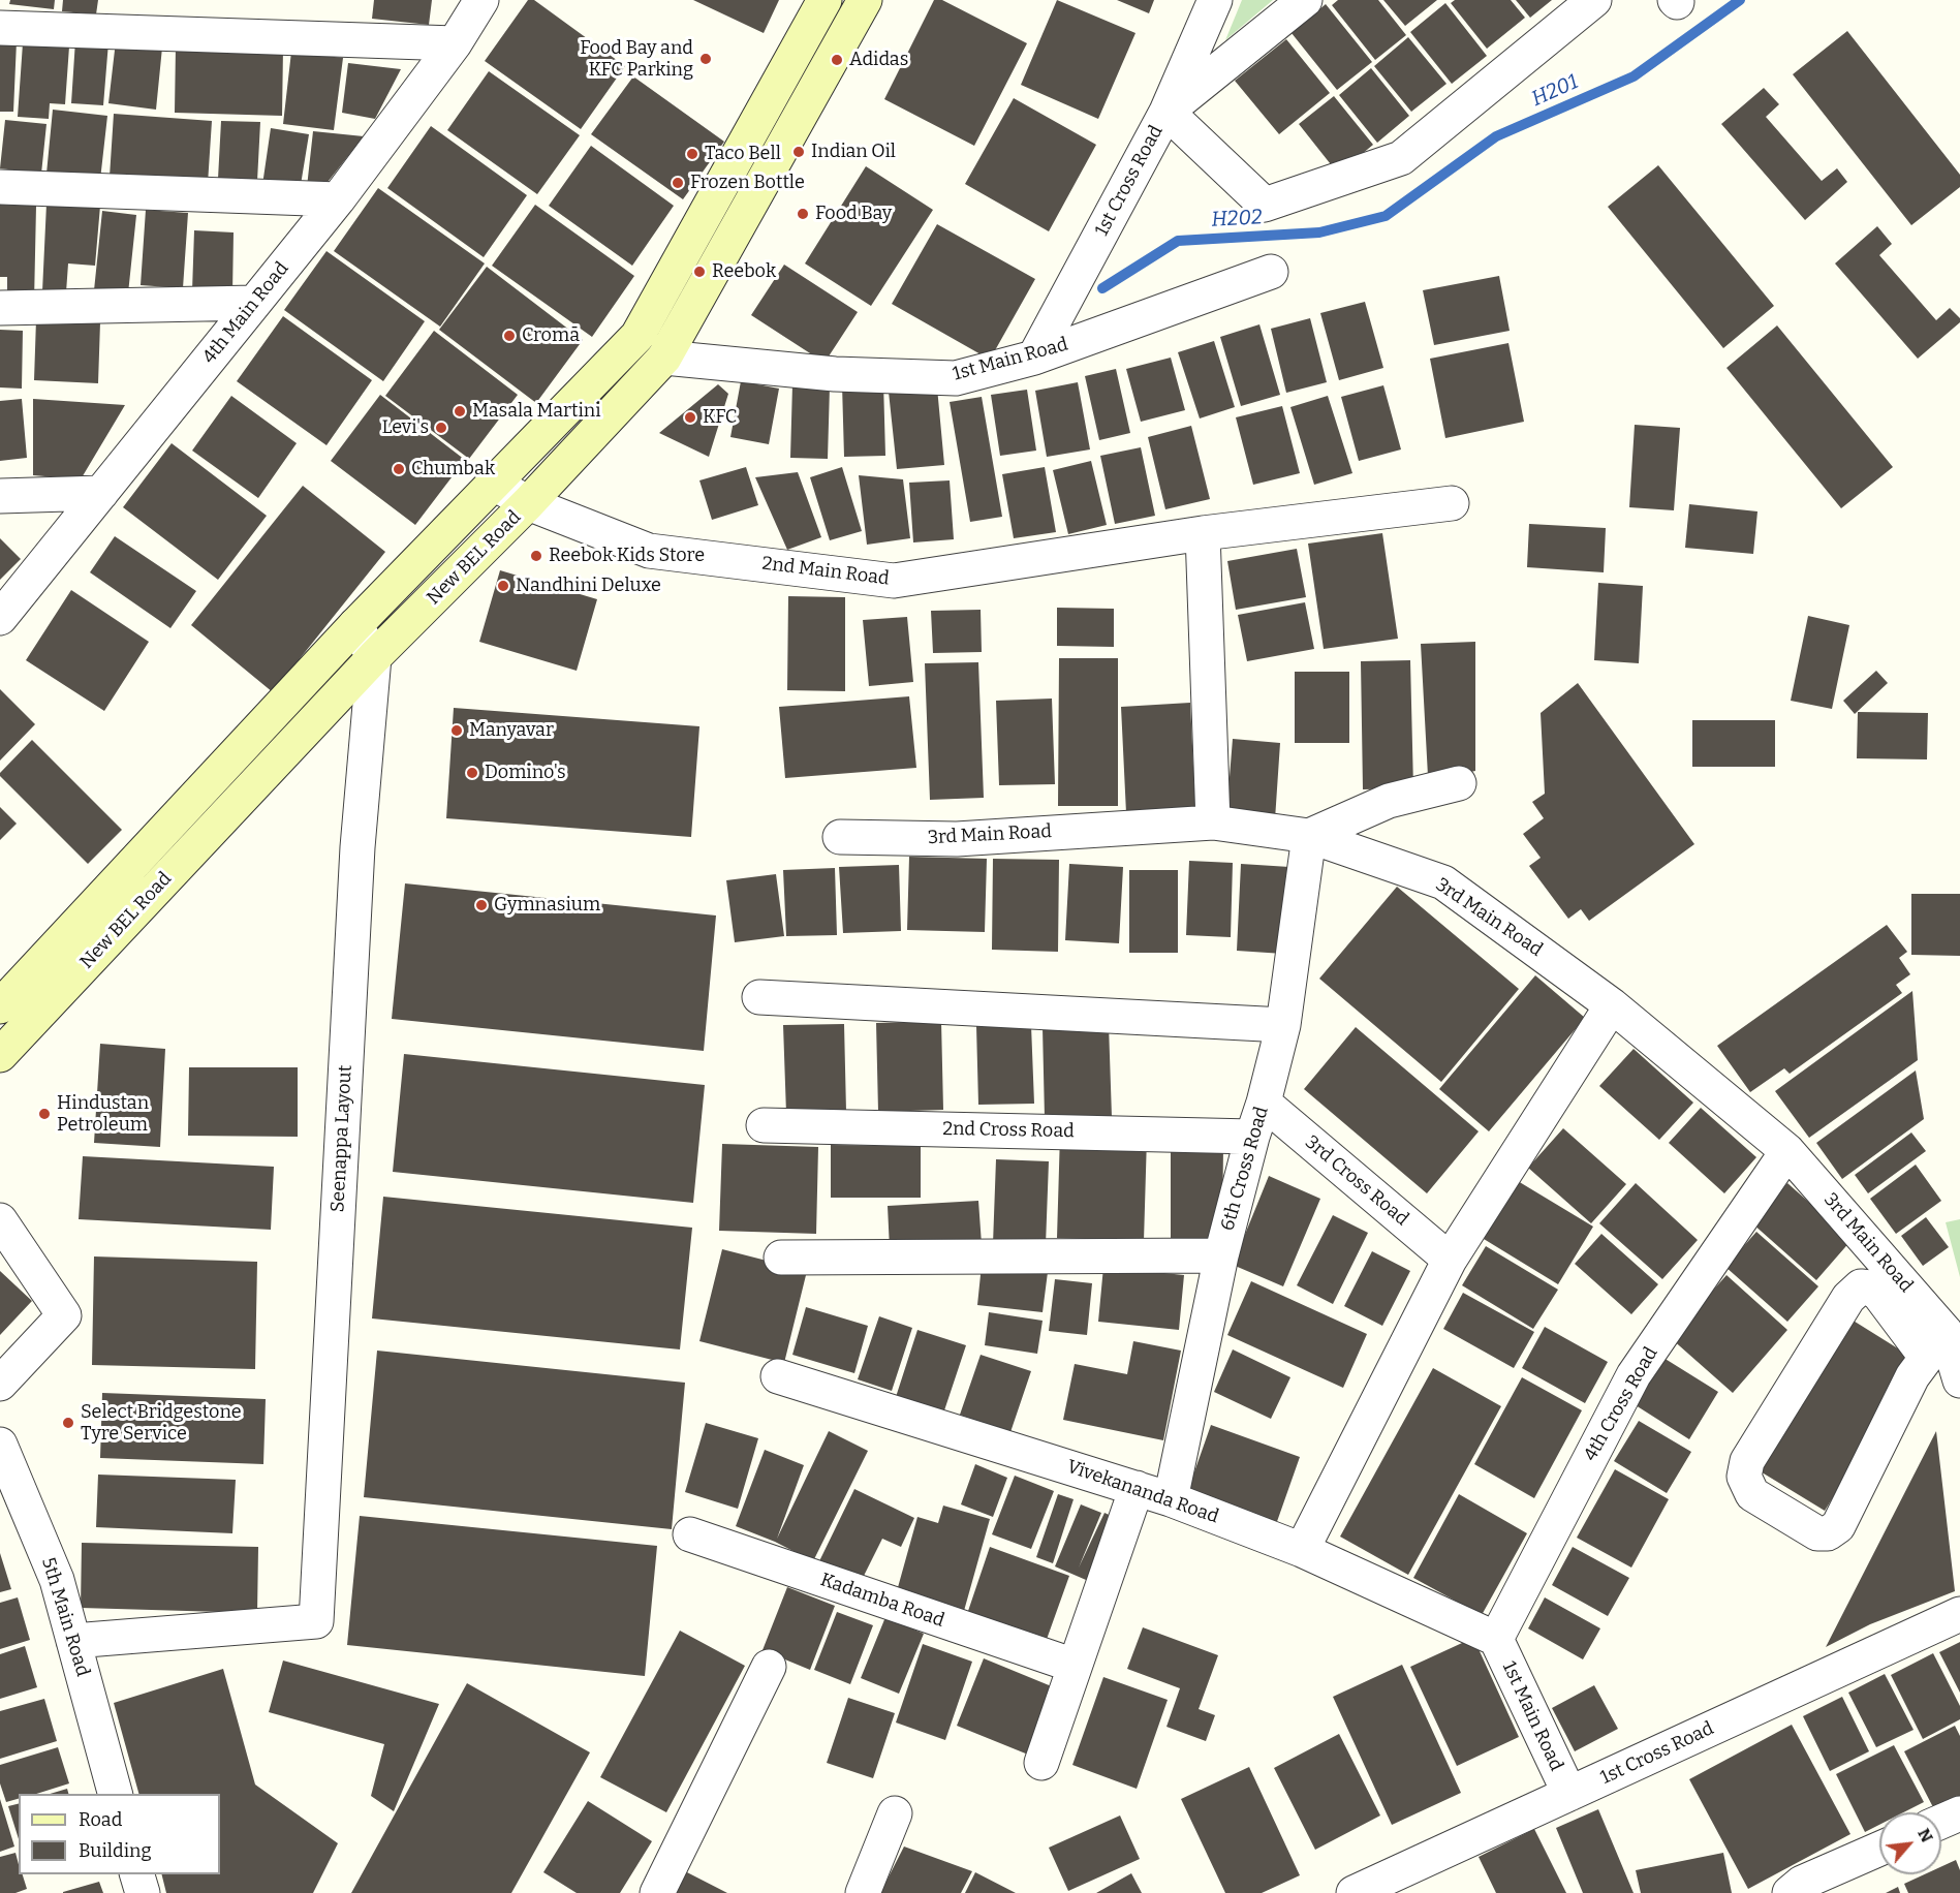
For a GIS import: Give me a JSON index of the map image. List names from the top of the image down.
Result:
{
  "streets": {
    "main road": ["New BEL Road"],
    "street": [
      "1st Cross Road",
      "4th Main Road",
      "1st Main Road",
      "2nd Main Road",
      "3rd Main Road",
      "2nd Cross Road",
      "Seenappa Layout",
      "6th Cross Road",
      "3rd Cross Road",
      "4th Cross Road",
      "Vivekananda Road",
      "Kadamba Road",
      "5th Main Road"
    ]
  },
  "crossings": [
    ["1st Cross Road", "1st Main Road"],
    ["1st Main Road", "New BEL Road"],
    ["1st Main Road", "4th Cross Road"],
    ["1st Main Road", "Vivekananda Road"],
    ["New BEL Road", "2nd Main Road"],
    ["New BEL Road", "Seenappa Layout"],
    ["3rd Main Road", "6th Cross Road"],
    ["3rd Main Road", "4th Cross Road"],
    ["2nd Cross Road", "6th Cross Road"],
    ["Seenappa Layout", "5th Main Road"],
    ["6th Cross Road", "3rd Cross Road"],
    ["6th Cross Road", "Vivekananda Road"],
    ["4th Cross Road", "Vivekananda Road"]
  ],
  "water": ["H201", "H202"],
  "places": [
    "Food Bay and KFC Parking",
    "Adidas",
    "Indian Oil",
    "Taco Bell",
    "Frozen Bottle",
    "Food Bay",
    "Reebok",
    "Cromā",
    "Masala Martini",
    "KFC",
    "Levi's",
    "Chumbak",
    "Reebok Kids Store",
    "Nandhini Deluxe",
    "Manyavar",
    "Domino's",
    "Gymnasium",
    "Hindustan Petroleum",
    "Select Bridgestone Tyre Service"
  ],
  "legend": ["Road", "Building"],
  "north": "top right"
}
